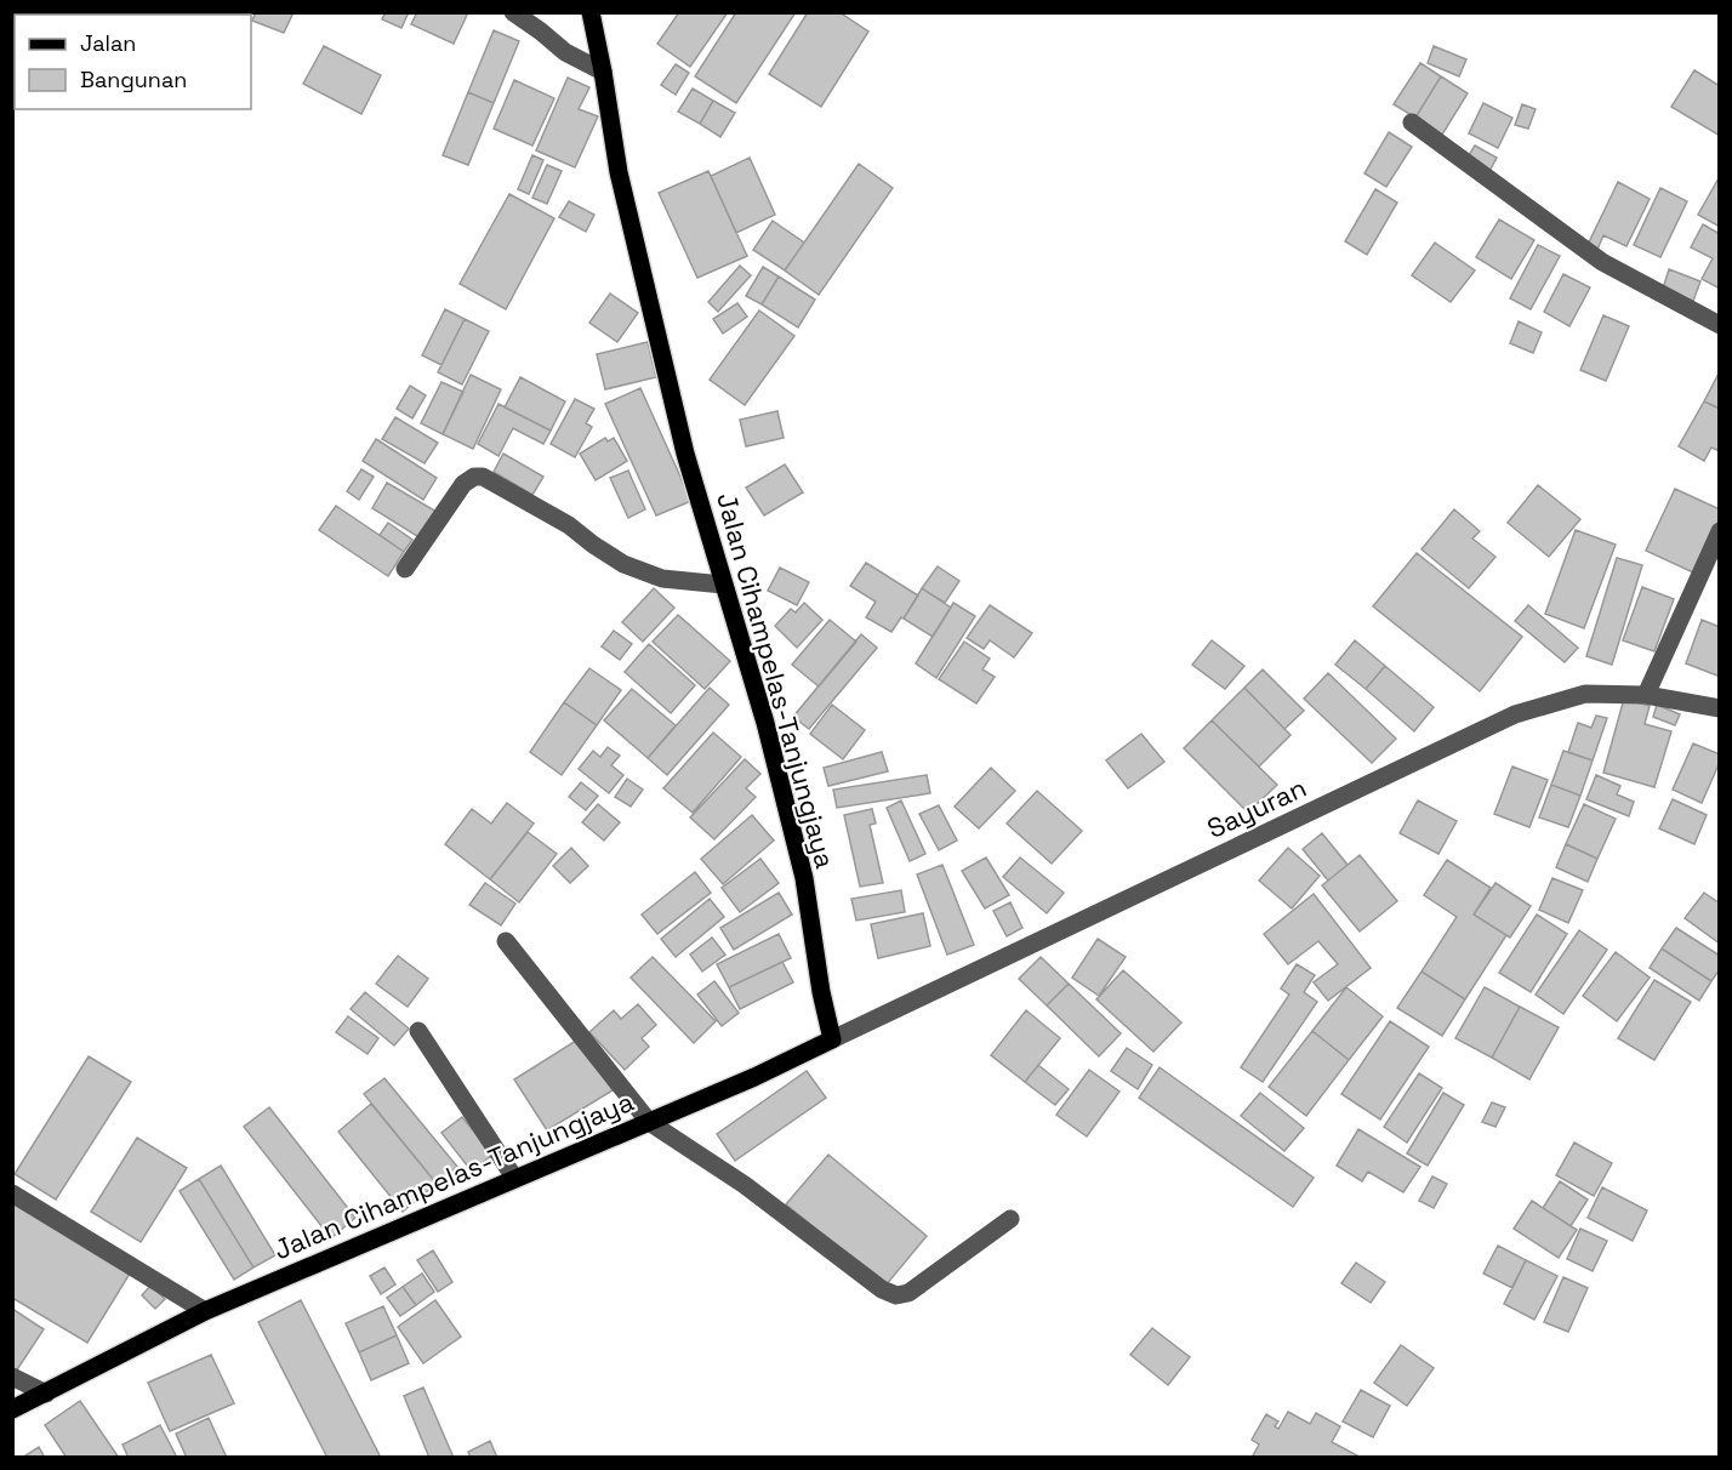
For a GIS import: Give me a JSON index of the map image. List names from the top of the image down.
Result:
{
  "streets": {
    "main road": ["Jalan Cihampelas-Tanjungjaya"],
    "street": ["Sayuran"]
  },
  "crossings": [
    ["Jalan Cihampelas-Tanjungjaya", "Sayuran"]
  ],
  "legend": ["Jalan", "Bangunan"]
}
